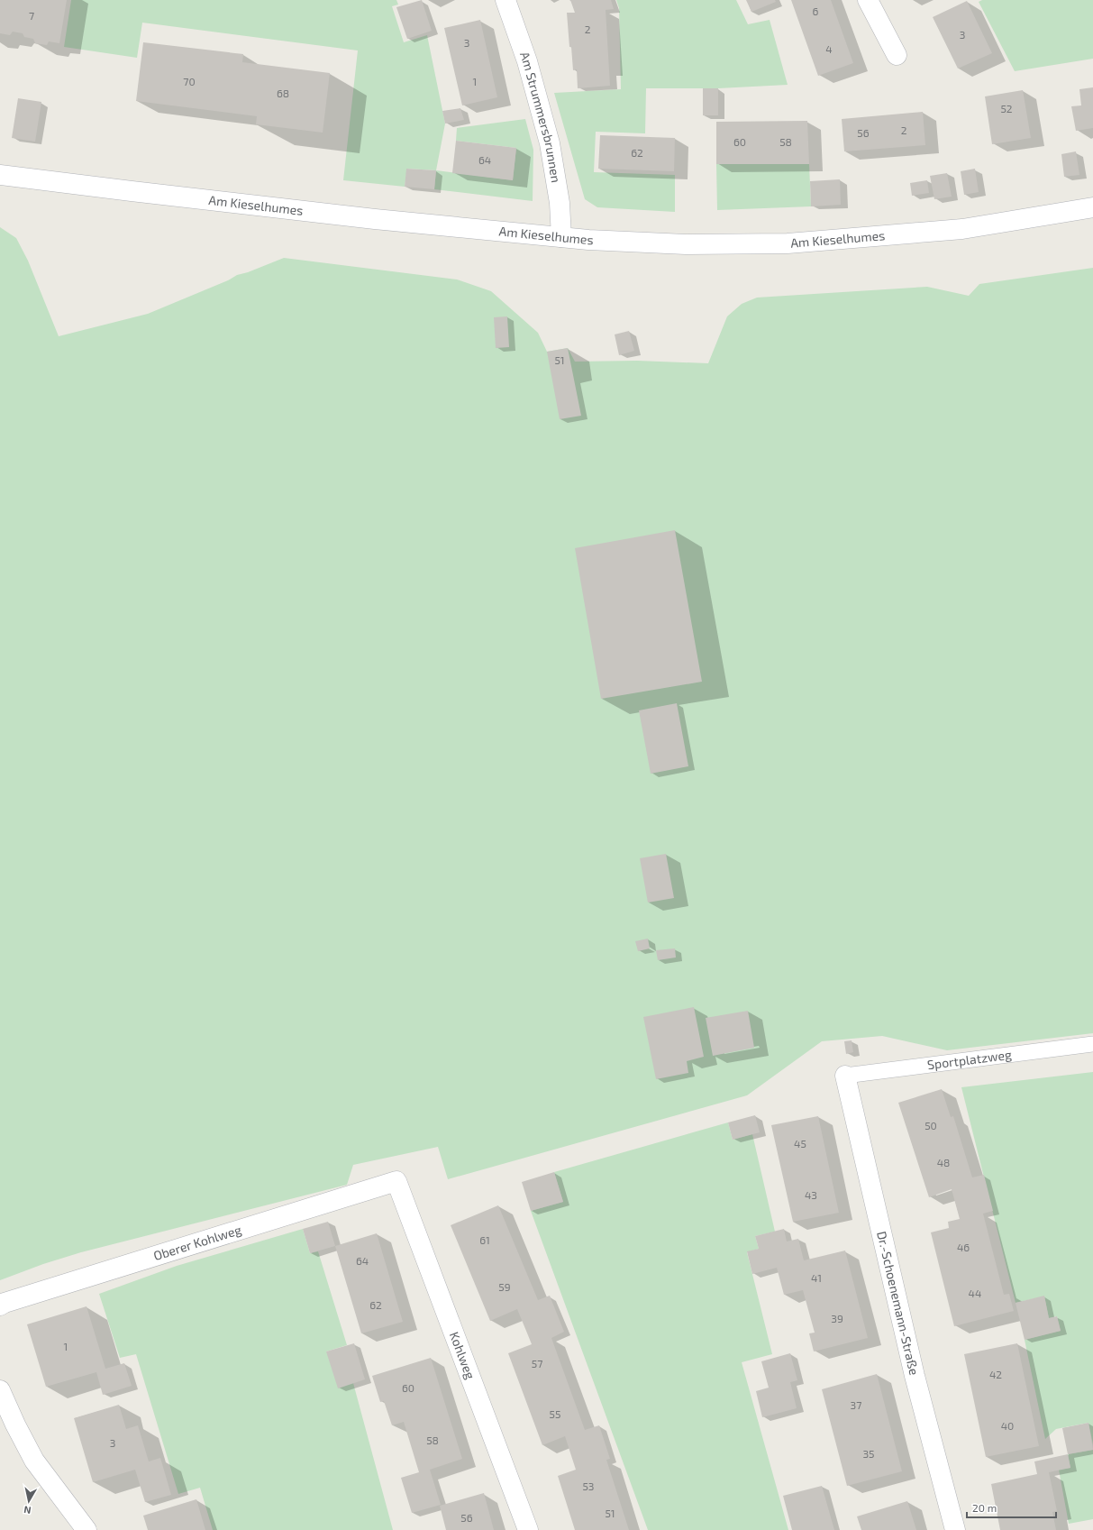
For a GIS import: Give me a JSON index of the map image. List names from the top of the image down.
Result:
{
  "streets": {
    "street": [
      "Am Strummersbrunnen",
      "Am Kieselhumes",
      "Oberer Kohlweg",
      "Dr.-Schoenemann-Straße",
      "Kohlweg"
    ],
    "lane": ["Sportplatzweg"]
  },
  "crossings": [
    ["Am Strummersbrunnen", "Am Kieselhumes"],
    ["Sportplatzweg", "Dr.-Schoenemann-Straße"],
    ["Oberer Kohlweg", "Kohlweg"]
  ],
  "house_numbers": [
    "6",
    "7",
    "2",
    "3",
    "3",
    "4",
    "70",
    "1",
    "68",
    "52",
    "2",
    "56",
    "60",
    "58",
    "62",
    "64",
    "51",
    "50",
    "45",
    "48",
    "43",
    "61",
    "46",
    "64",
    "41",
    "59",
    "44",
    "62",
    "39",
    "1",
    "57",
    "42",
    "60",
    "37",
    "55",
    "40",
    "58",
    "3",
    "35",
    "53",
    "51",
    "56"
  ],
  "scale_bar": "20 m",
  "north": "bottom"
}
